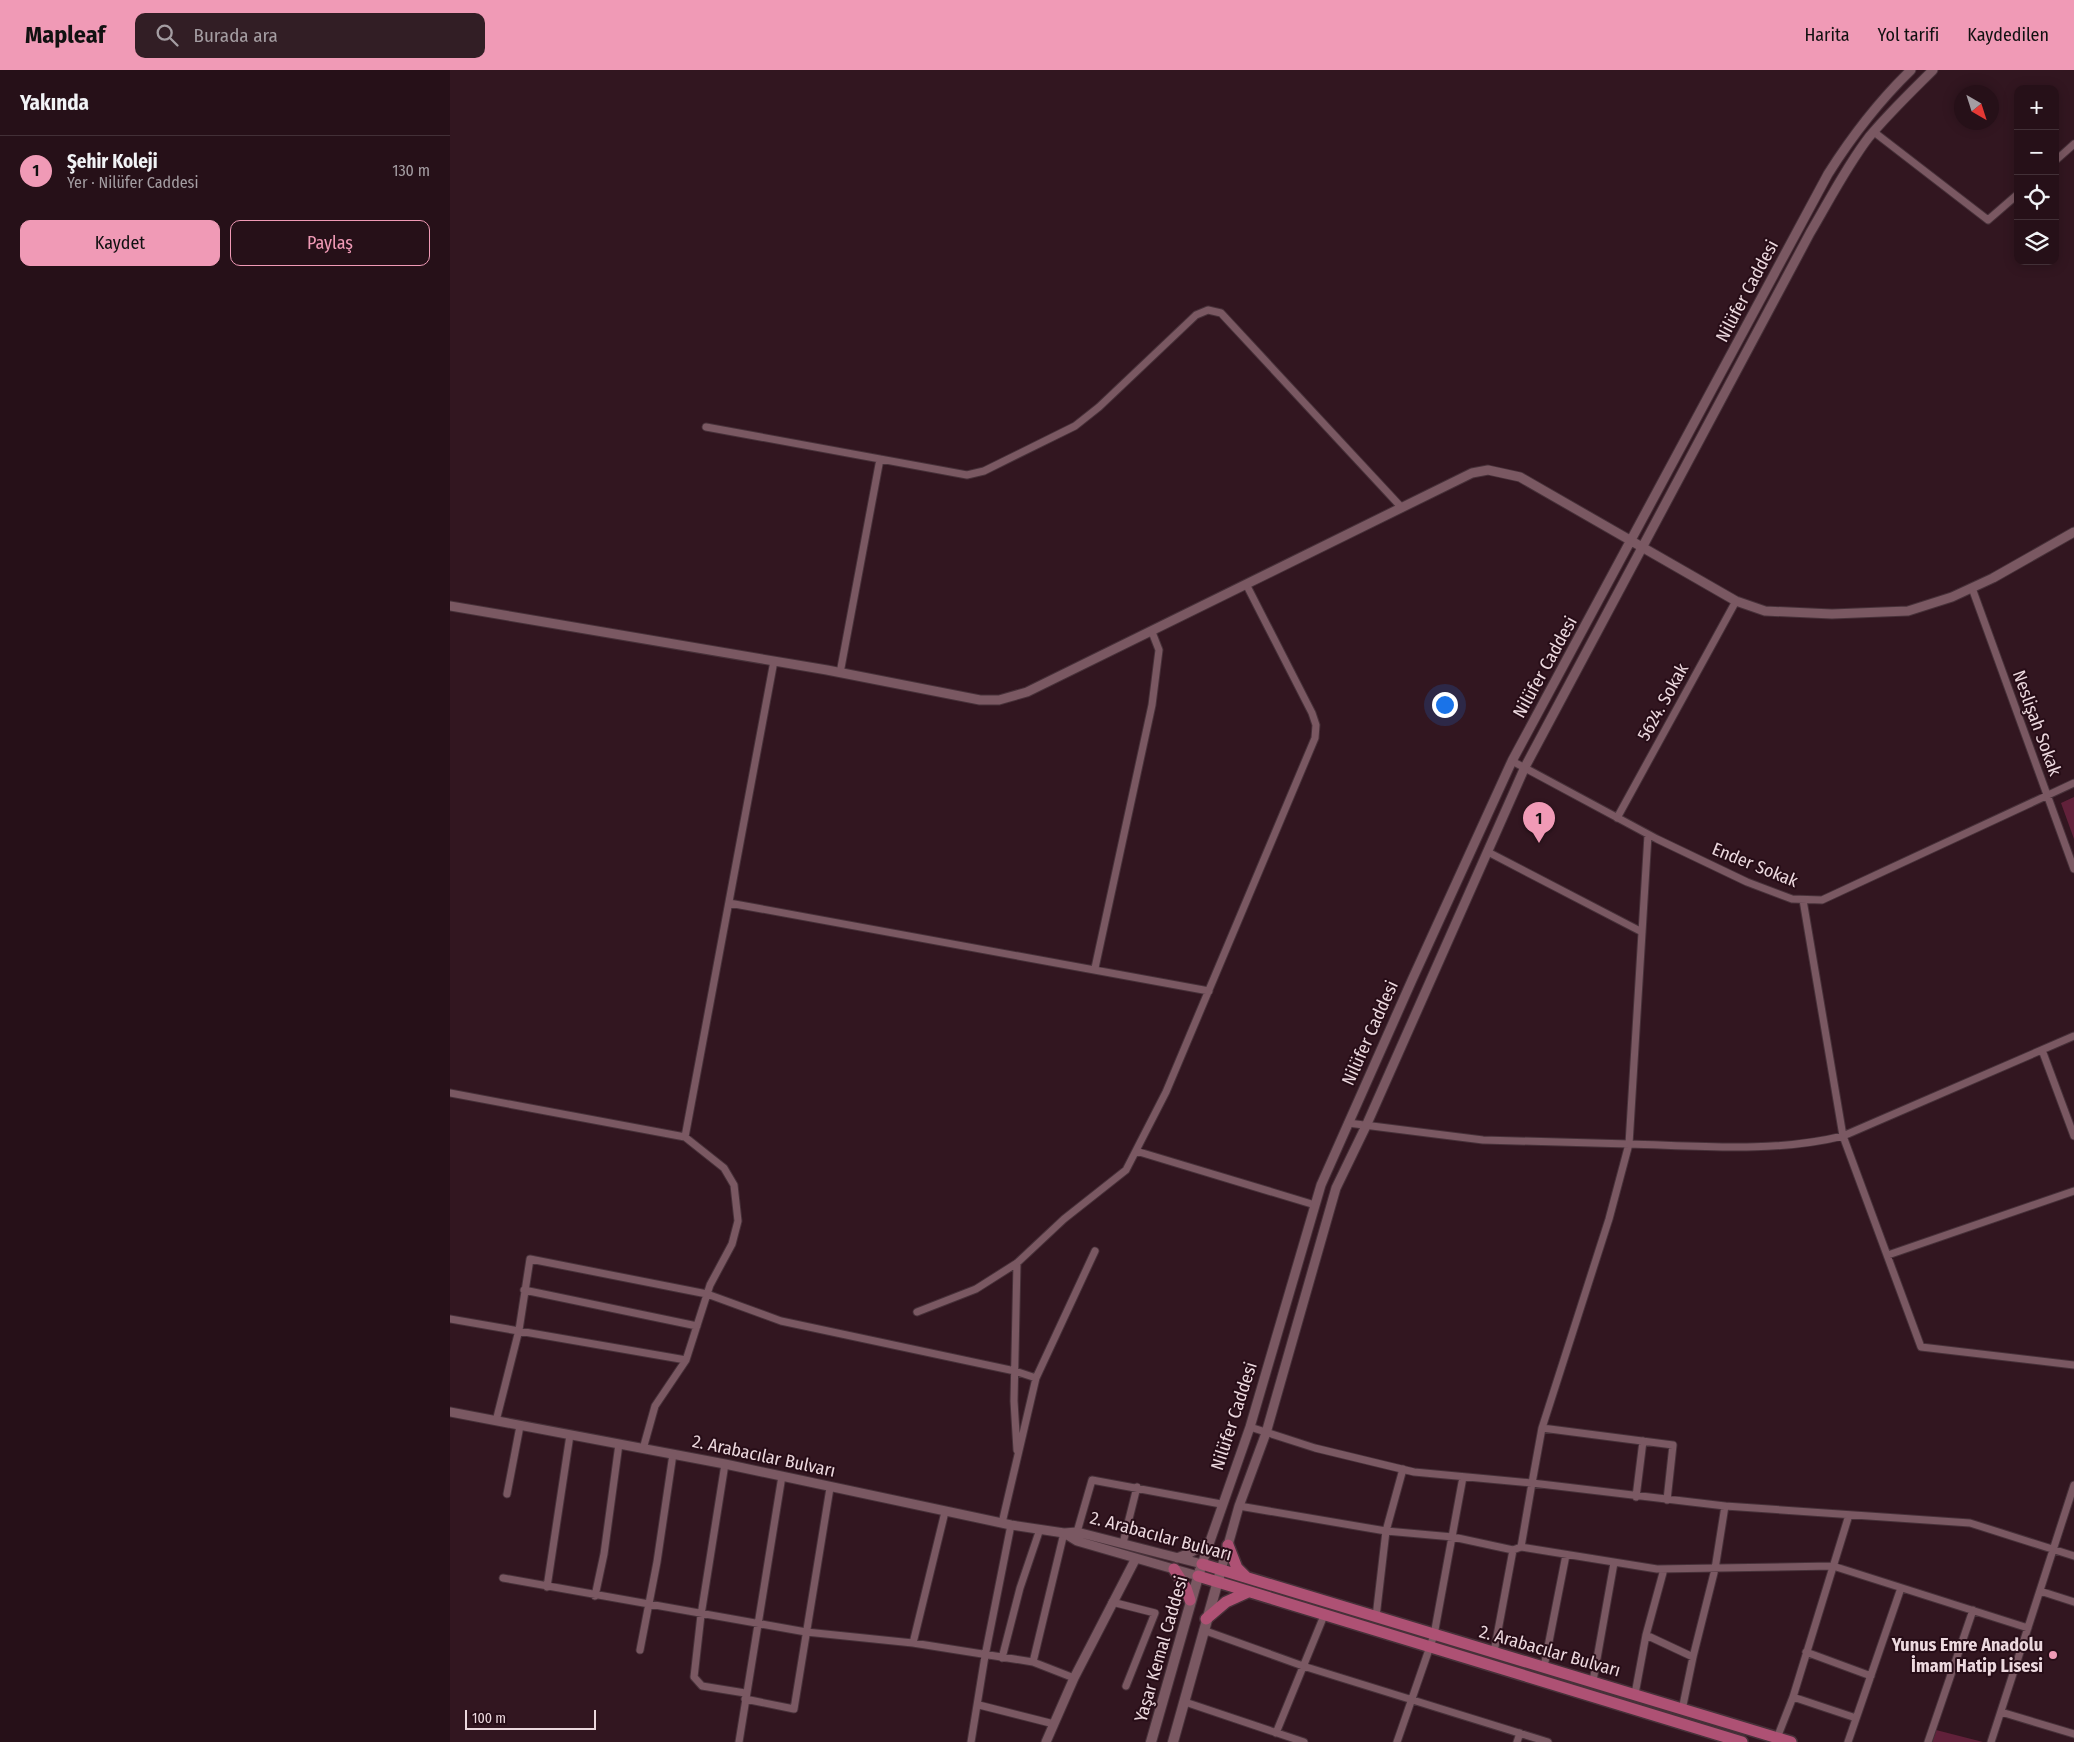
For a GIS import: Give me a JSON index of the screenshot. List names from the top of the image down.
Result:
{
  "streets": {
    "main road": ["2. Arabacılar Bulvarı", "Yaşar Kemal Caddesi"],
    "street": [
      "Nilüfer Caddesi",
      "5624. Sokak",
      "Neslişah Sokak",
      "Ender Sokak"
    ]
  },
  "crossings": [
    ["Nilüfer Caddesi", "Ender Sokak"],
    ["Nilüfer Caddesi", "2. Arabacılar Bulvarı"],
    ["Nilüfer Caddesi", "Yaşar Kemal Caddesi"],
    ["5624. Sokak", "Ender Sokak"],
    ["Neslişah Sokak", "Ender Sokak"],
    ["2. Arabacılar Bulvarı", "Yaşar Kemal Caddesi"]
  ],
  "places": ["Yunus Emre Anadolu İmam Hatip Lisesi"],
  "scale_bar": "100 m",
  "north": "bottom right",
  "page": {
    "header": "Mapleaf",
    "search": "Burada ara",
    "nav": ["Harita", "Yol tarifi", "Kaydedilen"],
    "heading": "Yakında",
    "map_buttons": ["+", "−"],
    "list": [
      {
        "mark": "1",
        "name": "Şehir Koleji",
        "note": "Yer · Nilüfer Caddesi",
        "value": "130 m"
      }
    ],
    "buttons": ["Kaydet", "Paylaş"],
    "pins": "1",
    "scale": "100 m"
  }
}
